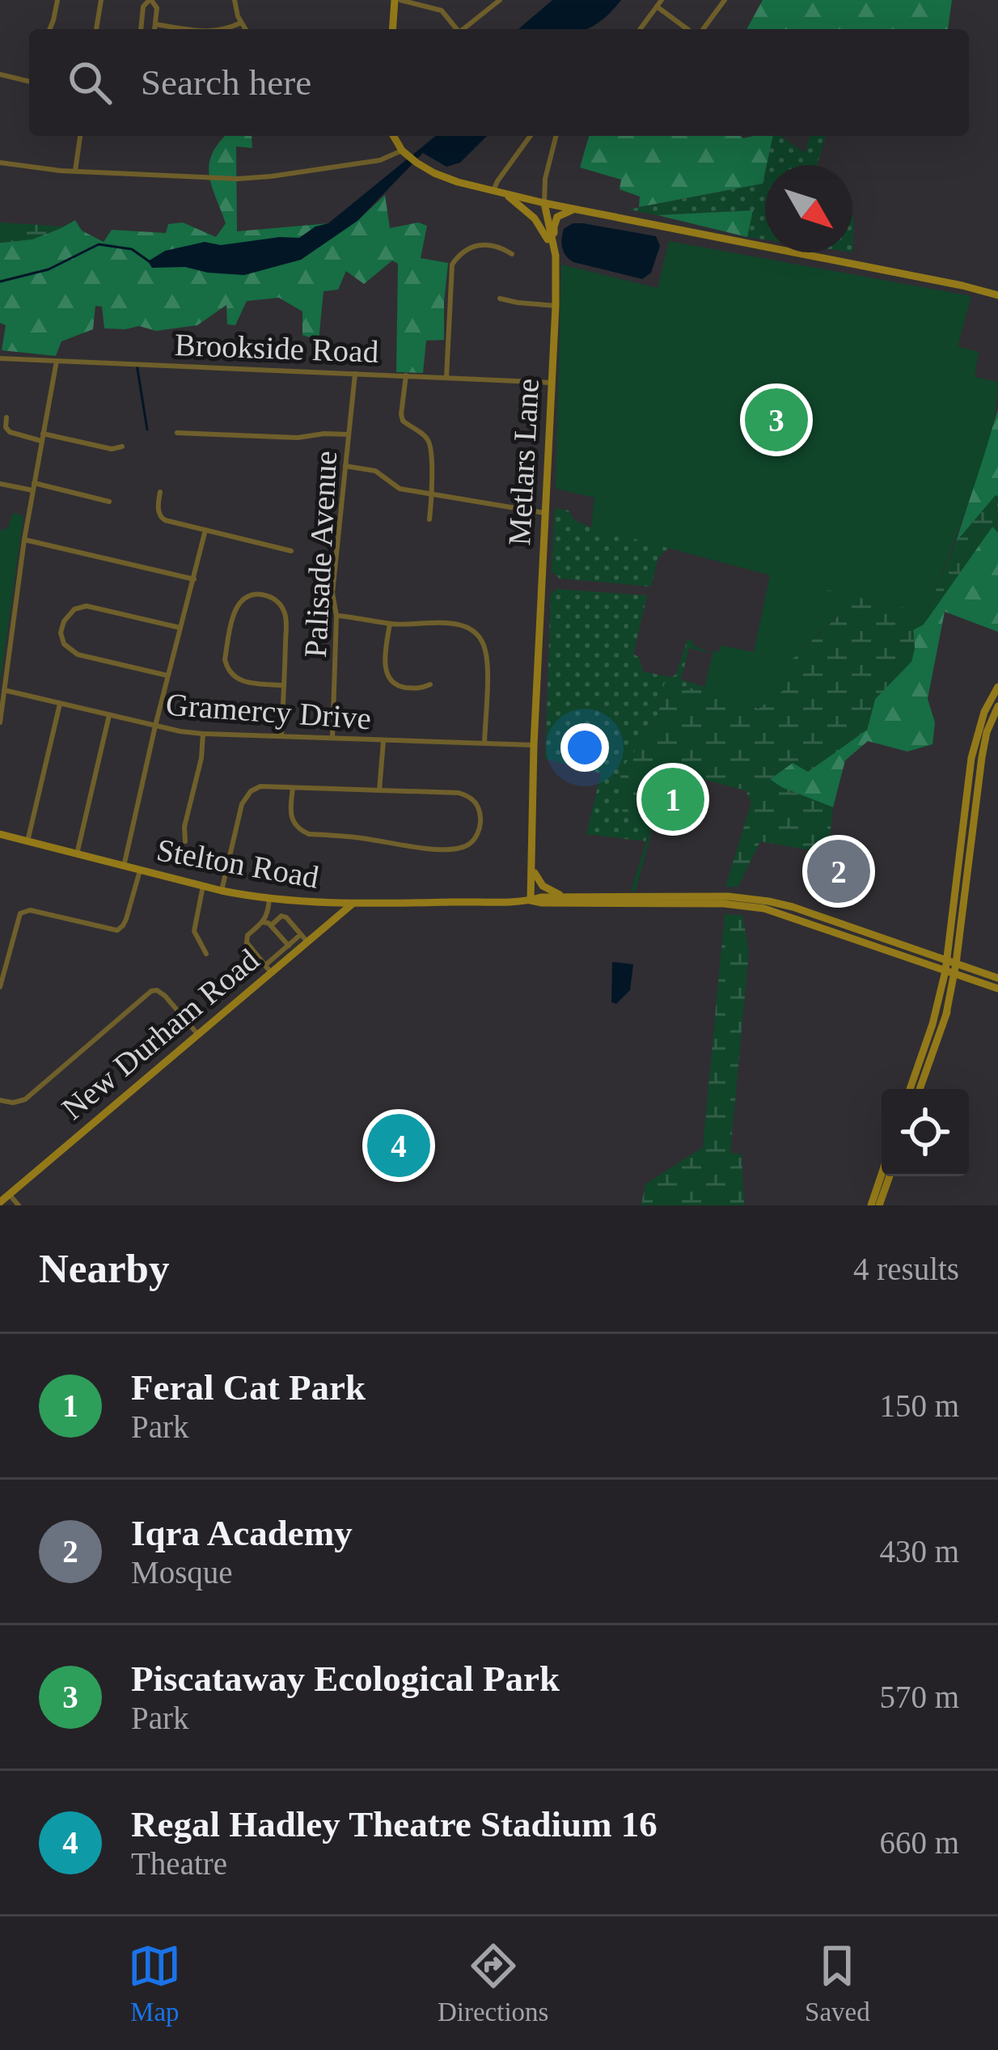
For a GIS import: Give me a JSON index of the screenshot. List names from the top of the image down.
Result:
{
  "streets": {
    "main road": ["Metlars Lane", "Stelton Road", "New Durham Road"],
    "street": ["Brookside Road", "Palisade Avenue", "Gramercy Drive"]
  },
  "crossings": [
    ["Brookside Road", "Metlars Lane"],
    ["Brookside Road", "Palisade Avenue"],
    ["Metlars Lane", "Gramercy Drive"],
    ["Metlars Lane", "Stelton Road"],
    ["Palisade Avenue", "Gramercy Drive"],
    ["Stelton Road", "New Durham Road"]
  ],
  "north": "bottom right",
  "page": {
    "search": "Search here",
    "pins": [
      "3",
      "1",
      "2",
      "4"
    ],
    "heading": ["Nearby", "4 results"],
    "list": [
      {
        "mark": "1",
        "name": "Feral Cat Park",
        "note": "Park",
        "value": "150 m"
      },
      {
        "mark": "2",
        "name": "Iqra Academy",
        "note": "Mosque",
        "value": "430 m"
      },
      {
        "mark": "3",
        "name": "Piscataway Ecological Park",
        "note": "Park",
        "value": "570 m"
      },
      {
        "mark": "4",
        "name": "Regal Hadley Theatre Stadium 16",
        "note": "Theatre",
        "value": "660 m"
      }
    ],
    "nav": ["Map", "Directions", "Saved"]
  }
}
